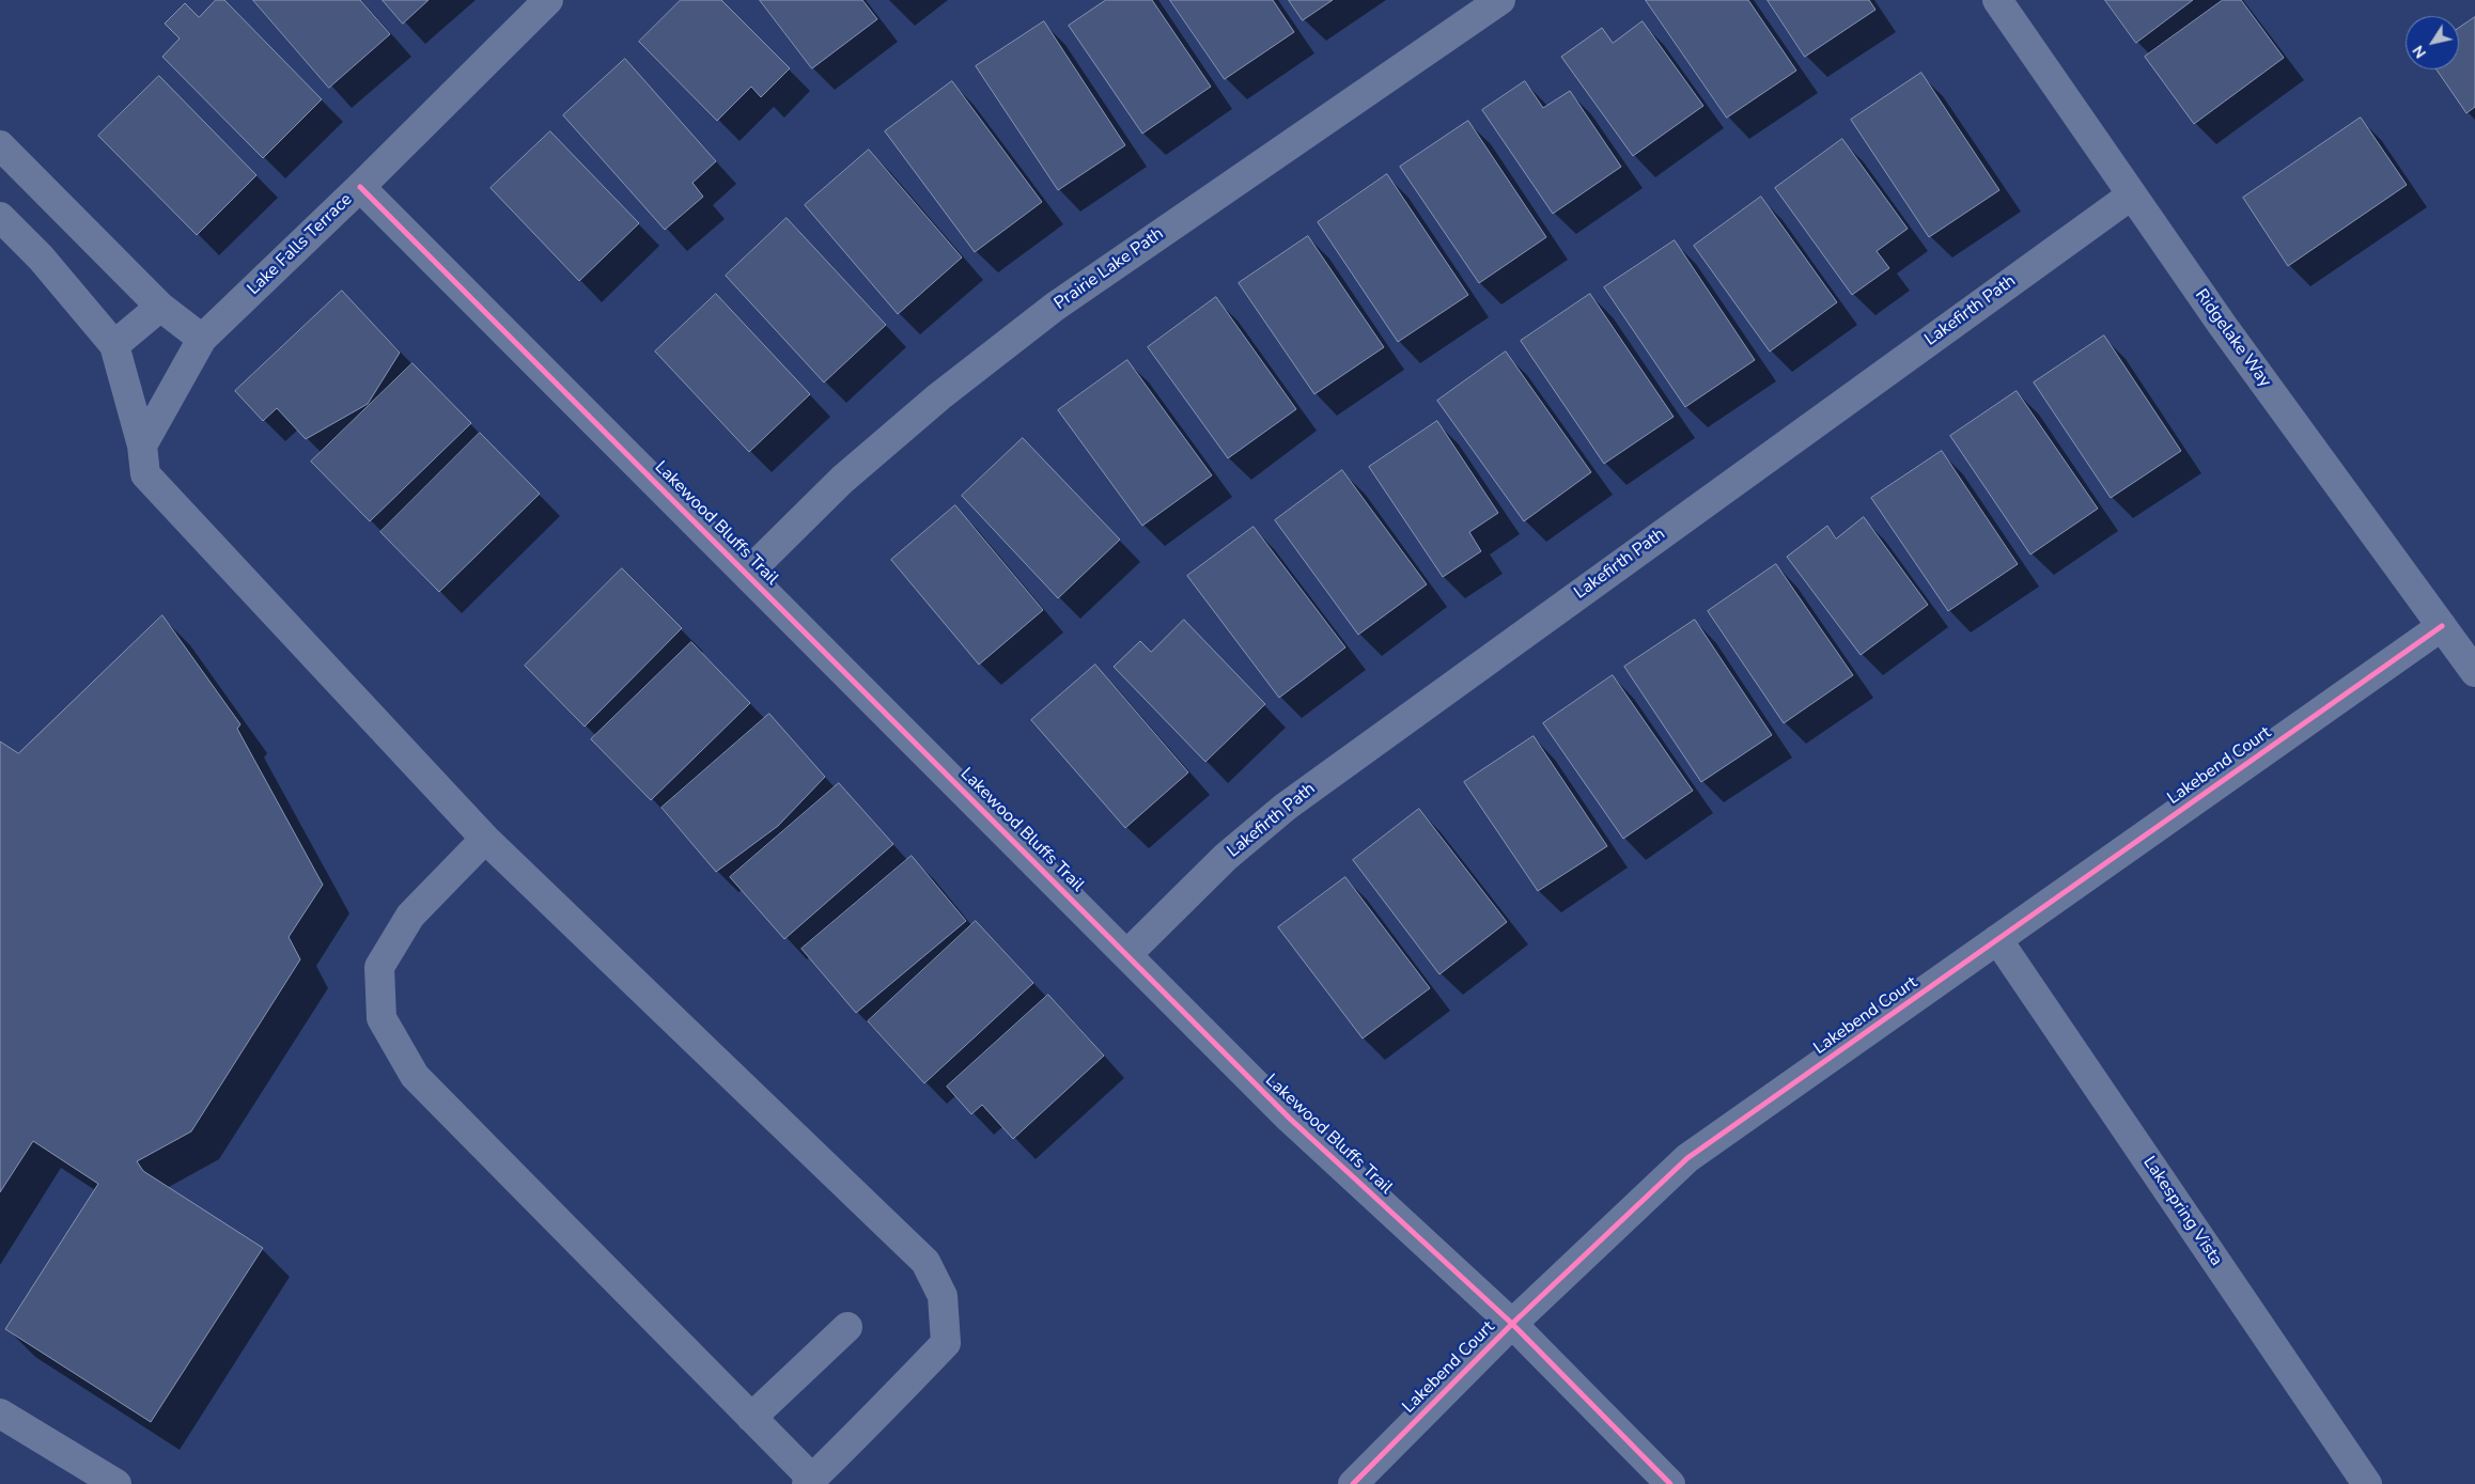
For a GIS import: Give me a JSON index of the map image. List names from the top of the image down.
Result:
{
  "streets": {
    "street": [
      "Lake Falls Terrace",
      "Prairie Lake Path",
      "Lakefirth Path",
      "Ridgelake Way",
      "Lakewood Bluffs Trail",
      "Lakebend Court",
      "Lakespring Vista"
    ]
  },
  "crossings": [
    ["Lake Falls Terrace", "Lakewood Bluffs Trail"],
    ["Prairie Lake Path", "Lakewood Bluffs Trail"],
    ["Lakefirth Path", "Ridgelake Way"],
    ["Lakefirth Path", "Lakewood Bluffs Trail"],
    ["Ridgelake Way", "Lakebend Court"],
    ["Lakewood Bluffs Trail", "Lakebend Court"],
    ["Lakebend Court", "Lakespring Vista"]
  ],
  "north": "bottom left"
}
